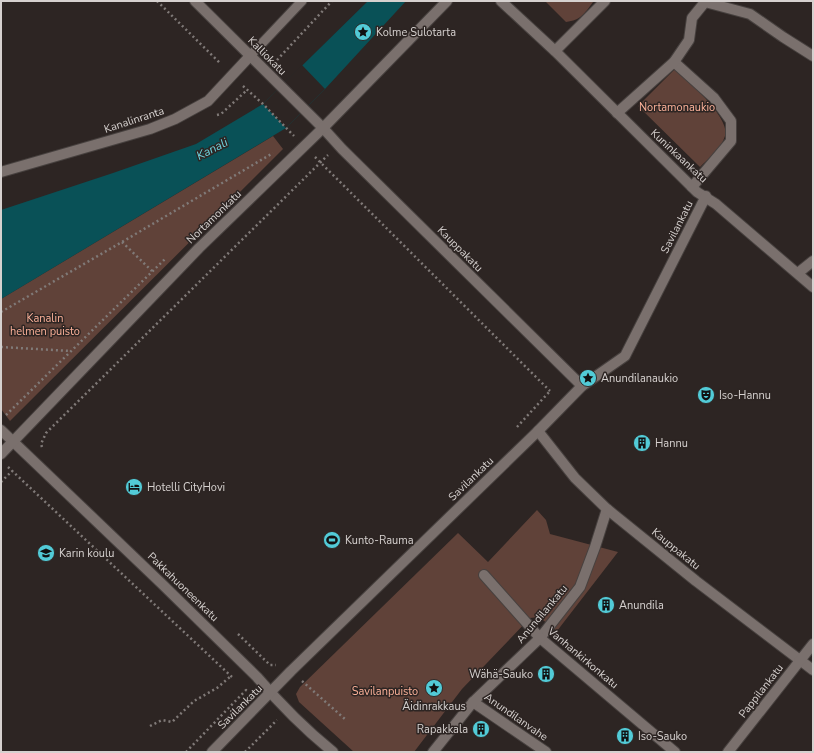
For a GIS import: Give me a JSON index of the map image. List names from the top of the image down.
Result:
{
  "streets": {
    "street": [
      "Kalliokatu",
      "Kanalinranta",
      "Kuninkaankatu",
      "Nortamonkatu",
      "Savilankatu",
      "Kauppakatu",
      "Pakkahuoneenkatu",
      "Anundilankatu",
      "Vanhankirkonkatu",
      "Pappilankatu",
      "Anundilanvahe"
    ]
  },
  "crossings": [
    ["Kalliokatu", "Kanalinranta"],
    ["Kalliokatu", "Nortamonkatu"],
    ["Kalliokatu", "Kauppakatu"],
    ["Kuninkaankatu", "Savilankatu"],
    ["Nortamonkatu", "Kauppakatu"],
    ["Nortamonkatu", "Pakkahuoneenkatu"],
    ["Savilankatu", "Kauppakatu"],
    ["Savilankatu", "Pakkahuoneenkatu"],
    ["Kauppakatu", "Anundilankatu"],
    ["Kauppakatu", "Pappilankatu"],
    ["Anundilankatu", "Vanhankirkonkatu"],
    ["Anundilankatu", "Anundilanvahe"]
  ],
  "water": ["Kanali"],
  "parks": ["Nortamonaukio", "Kanalin helmen puisto", "Savilanpuisto"],
  "places": {
    "place": ["Kolme Sulotarta", "Anundilanaukio", "Äidinrakkaus"],
    "theatre": ["Iso-Hannu"],
    "building": [
      "Hannu",
      "Anundila",
      "Wähä-Sauko",
      "Rapakkala",
      "Iso-Sauko"
    ],
    "hotel": ["Hotelli CityHovi"],
    "sports": ["Kunto-Rauma"],
    "school or university": ["Karin koulu"]
  }
}
